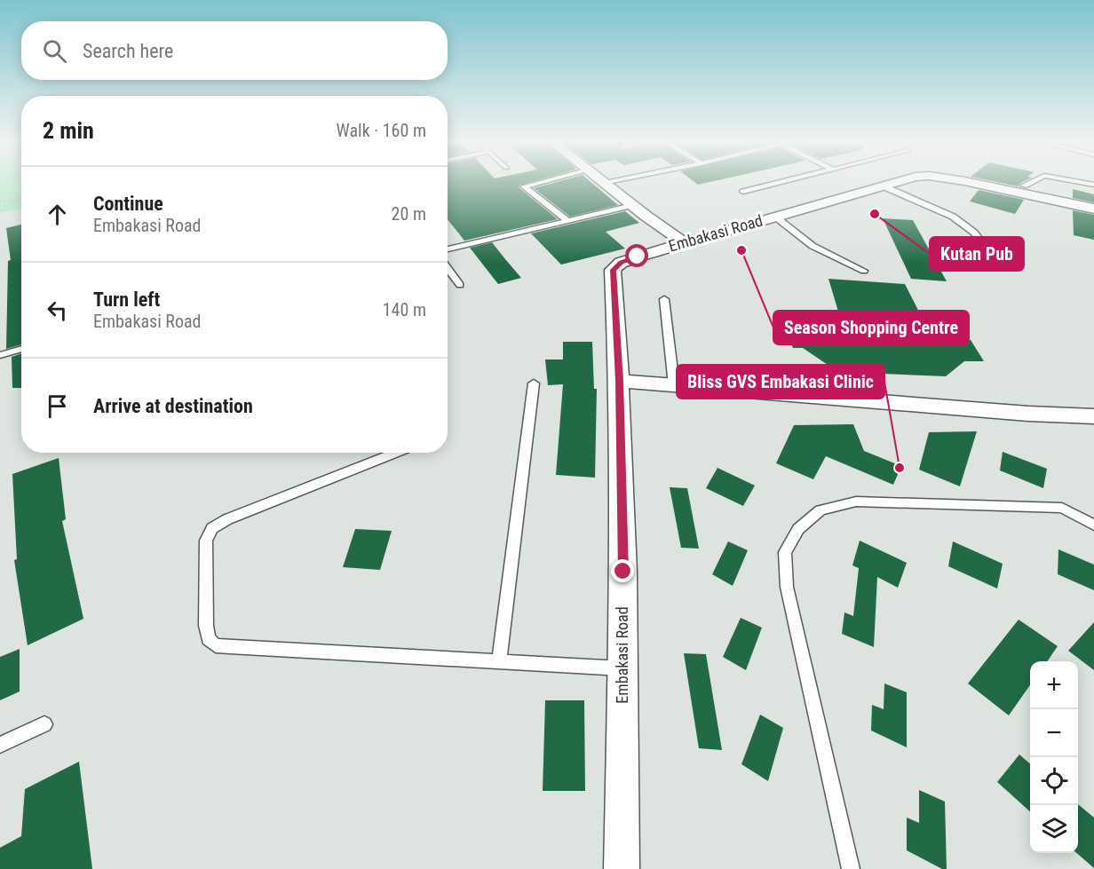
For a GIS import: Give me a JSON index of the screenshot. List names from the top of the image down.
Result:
{
  "streets": {
    "street": ["Embakasi Road"]
  },
  "places": ["Kutan Pub", "Season Shopping Centre", "Bliss GVS Embakasi Clinic"],
  "page": {
    "search": "Search here",
    "heading": ["2 min", "Walk · 160 m"],
    "list": [
      ["Continue", "Embakasi Road", "20 m"],
      ["Turn left", "Embakasi Road", "140 m"],
      "Arrive at destination"
    ],
    "map_buttons": ["+", "−"]
  }
}
